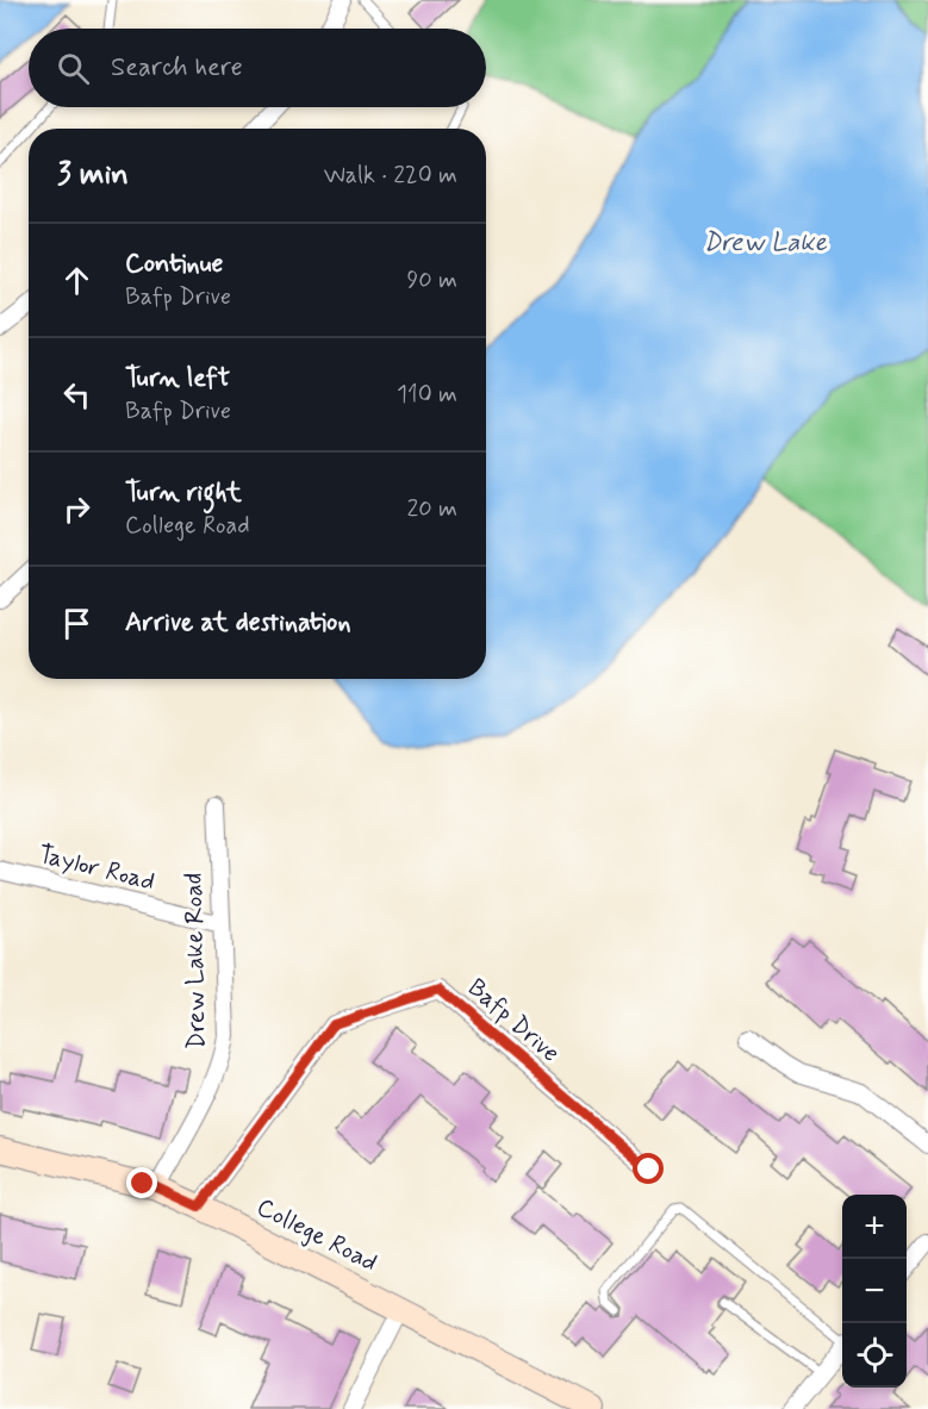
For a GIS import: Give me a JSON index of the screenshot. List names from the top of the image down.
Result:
{
  "streets": {
    "street": [
      "Taylor Road",
      "Drew Lake Road",
      "Bafp Drive",
      "College Road"
    ]
  },
  "crossings": [
    ["Taylor Road", "Drew Lake Road"],
    ["Drew Lake Road", "College Road"],
    ["Bafp Drive", "College Road"]
  ],
  "water": ["Drew Lake"],
  "page": {
    "search": "Search here",
    "heading": ["3 min", "Walk · 220 m"],
    "list": [
      ["Continue", "Bafp Drive", "90 m"],
      ["Turn left", "Bafp Drive", "110 m"],
      ["Turn right", "College Road", "20 m"],
      "Arrive at destination"
    ],
    "map_buttons": ["+", "−"]
  }
}
